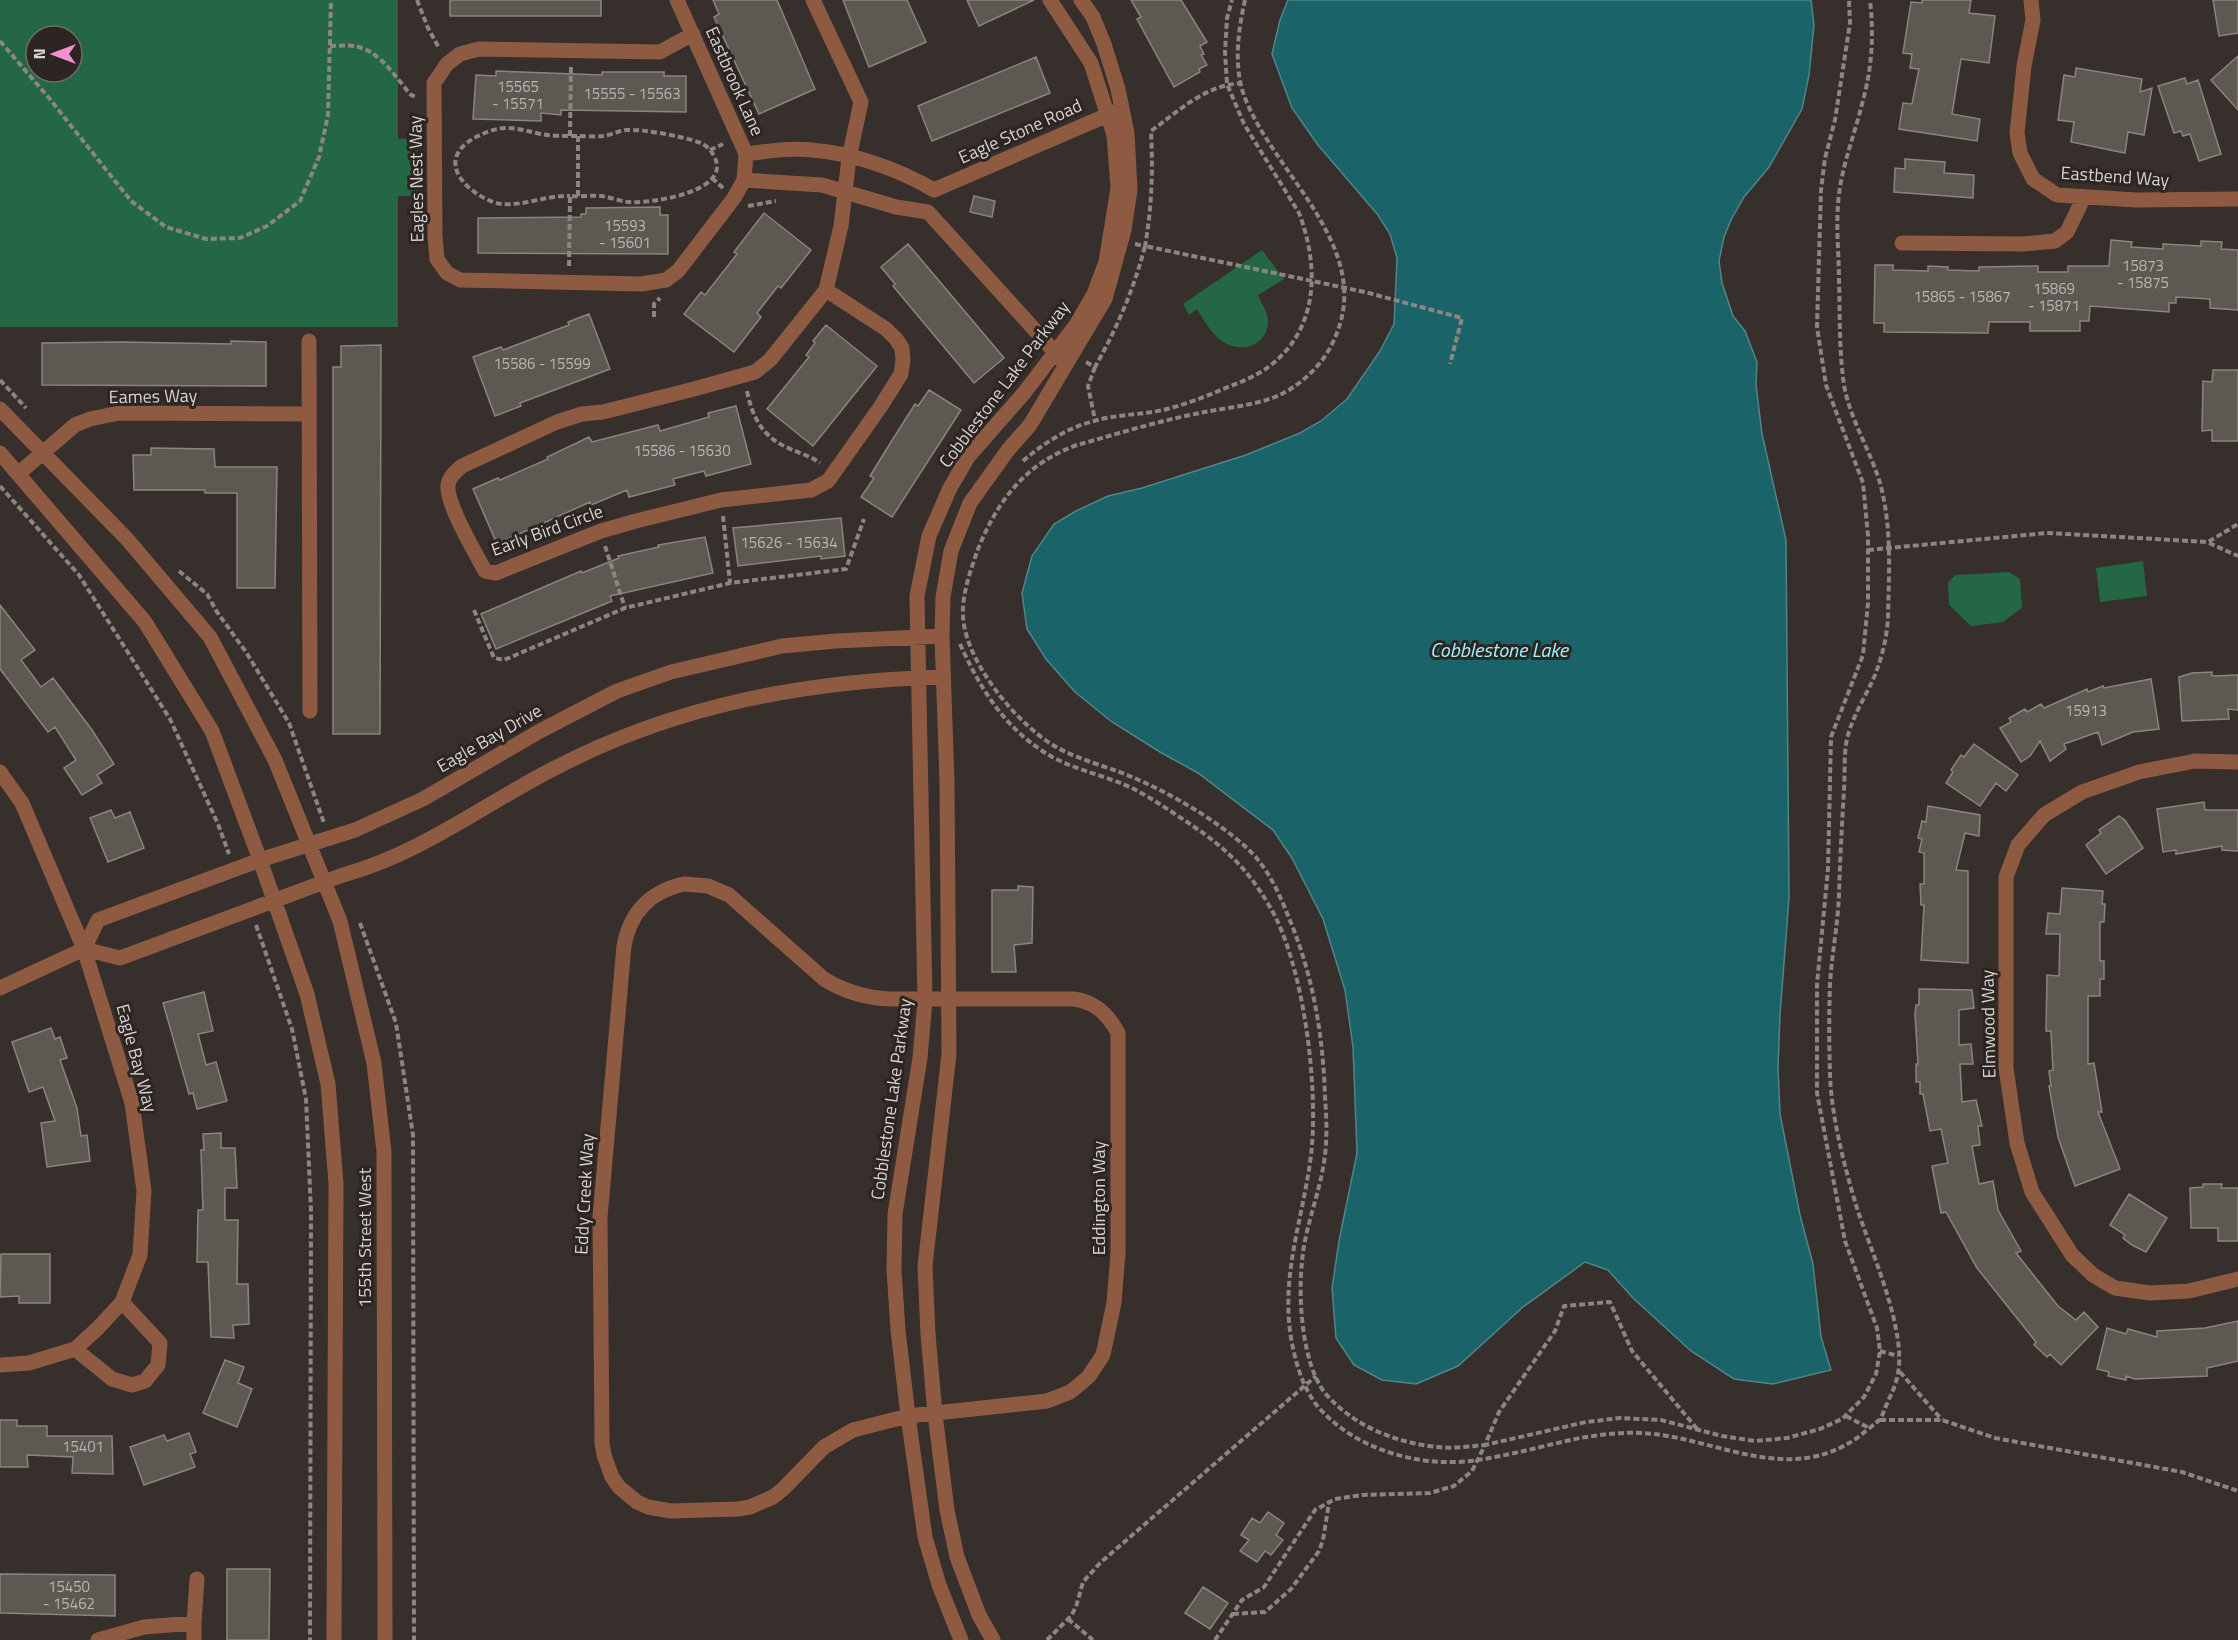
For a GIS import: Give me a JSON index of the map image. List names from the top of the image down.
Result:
{
  "streets": {
    "street": [
      "Eastbrook Lane",
      "Eagle Stone Road",
      "Eastbend Way",
      "Eagles Nest Way",
      "Cobblestone Lake Parkway",
      "Eames Way",
      "Early Bird Circle",
      "Eagle Bay Drive",
      "Elmwood Way",
      "Eagle Bay Way",
      "Eddy Creek Way",
      "Eddington Way",
      "155th Street West"
    ]
  },
  "crossings": [
    ["Eastbrook Lane", "Eagles Nest Way"],
    ["Eagle Stone Road", "Cobblestone Lake Parkway"],
    ["Cobblestone Lake Parkway", "Eagle Bay Drive"],
    ["Cobblestone Lake Parkway", "Eddy Creek Way"],
    ["Cobblestone Lake Parkway", "Eddington Way"],
    ["Eames Way", "155th Street West"],
    ["Eagle Bay Drive", "Eagle Bay Way"],
    ["Eagle Bay Drive", "155th Street West"],
    ["Eddy Creek Way", "Eddington Way"]
  ],
  "water": ["Cobblestone Lake"],
  "house_numbers": [
    "15565 - 15571",
    "15555 - 15563",
    "15593 - 15601",
    "15873 - 15875",
    "15869 - 15871",
    "15865 - 15867",
    "15586 - 15599",
    "15586 - 15630",
    "15626 - 15634",
    "15913",
    "15401",
    "15450 - 15462"
  ],
  "north": "left"
}
